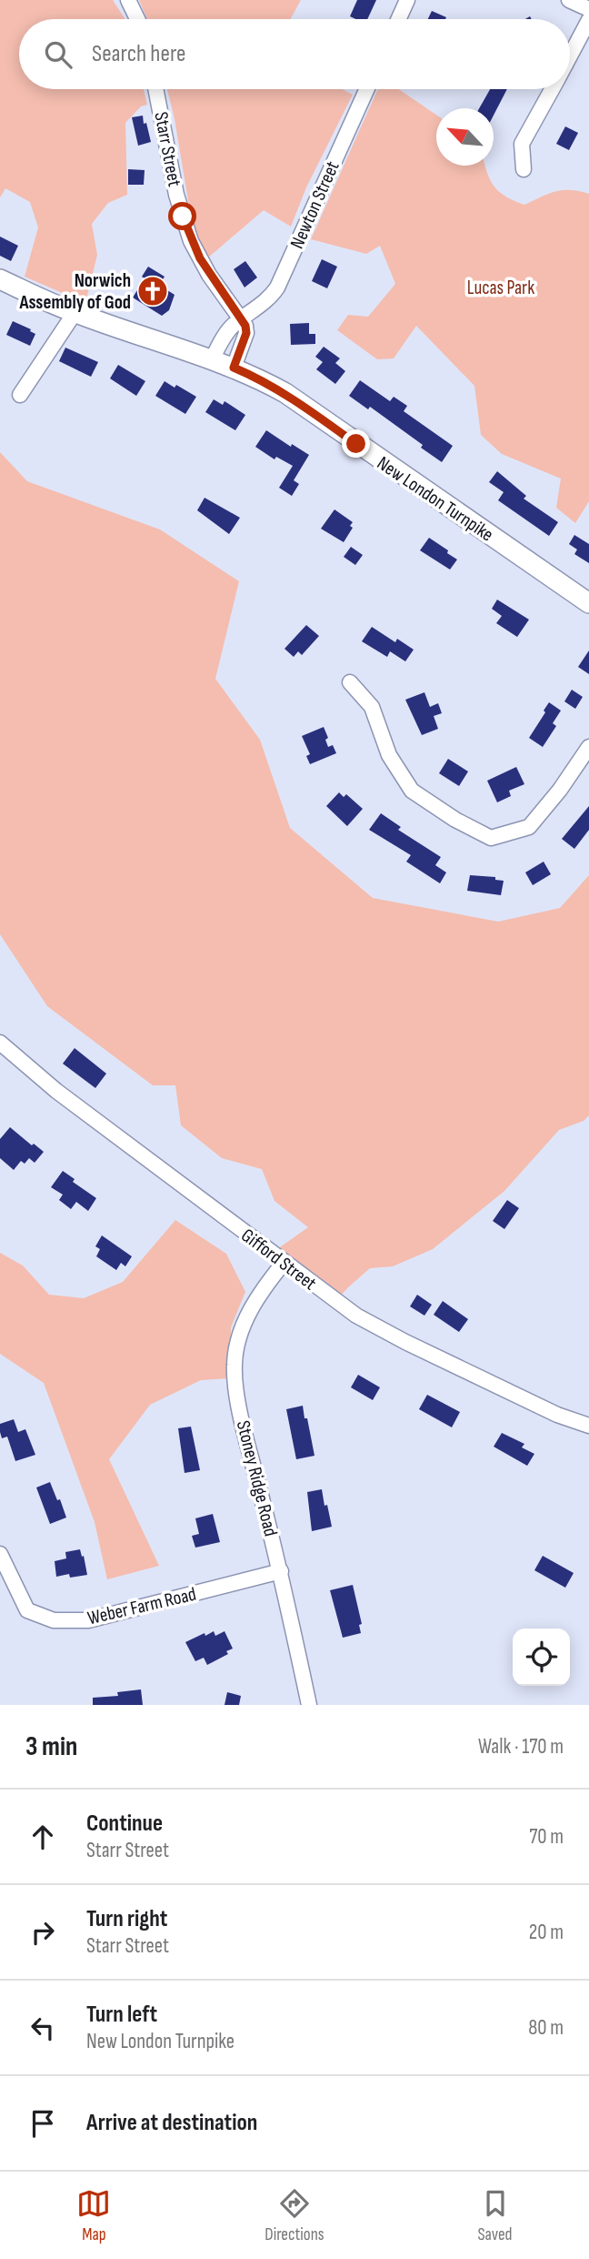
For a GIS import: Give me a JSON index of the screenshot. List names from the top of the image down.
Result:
{
  "streets": {
    "main road": ["New London Turnpike"],
    "street": [
      "Starr Street",
      "Newton Street",
      "Gifford Street",
      "Stoney Ridge Road",
      "Weber Farm Road"
    ]
  },
  "crossings": [
    ["Starr Street", "Newton Street"],
    ["Gifford Street", "Stoney Ridge Road"],
    ["Stoney Ridge Road", "Weber Farm Road"]
  ],
  "parks": ["Lucas Park"],
  "places": {
    "church": ["Norwich Assembly of God"]
  },
  "north": "top left",
  "page": {
    "search": "Search here",
    "heading": ["3 min", "Walk · 170 m"],
    "list": [
      ["Continue", "Starr Street", "70 m"],
      ["Turn right", "Starr Street", "20 m"],
      ["Turn left", "New London Turnpike", "80 m"],
      "Arrive at destination"
    ],
    "nav": ["Map", "Directions", "Saved"]
  }
}
